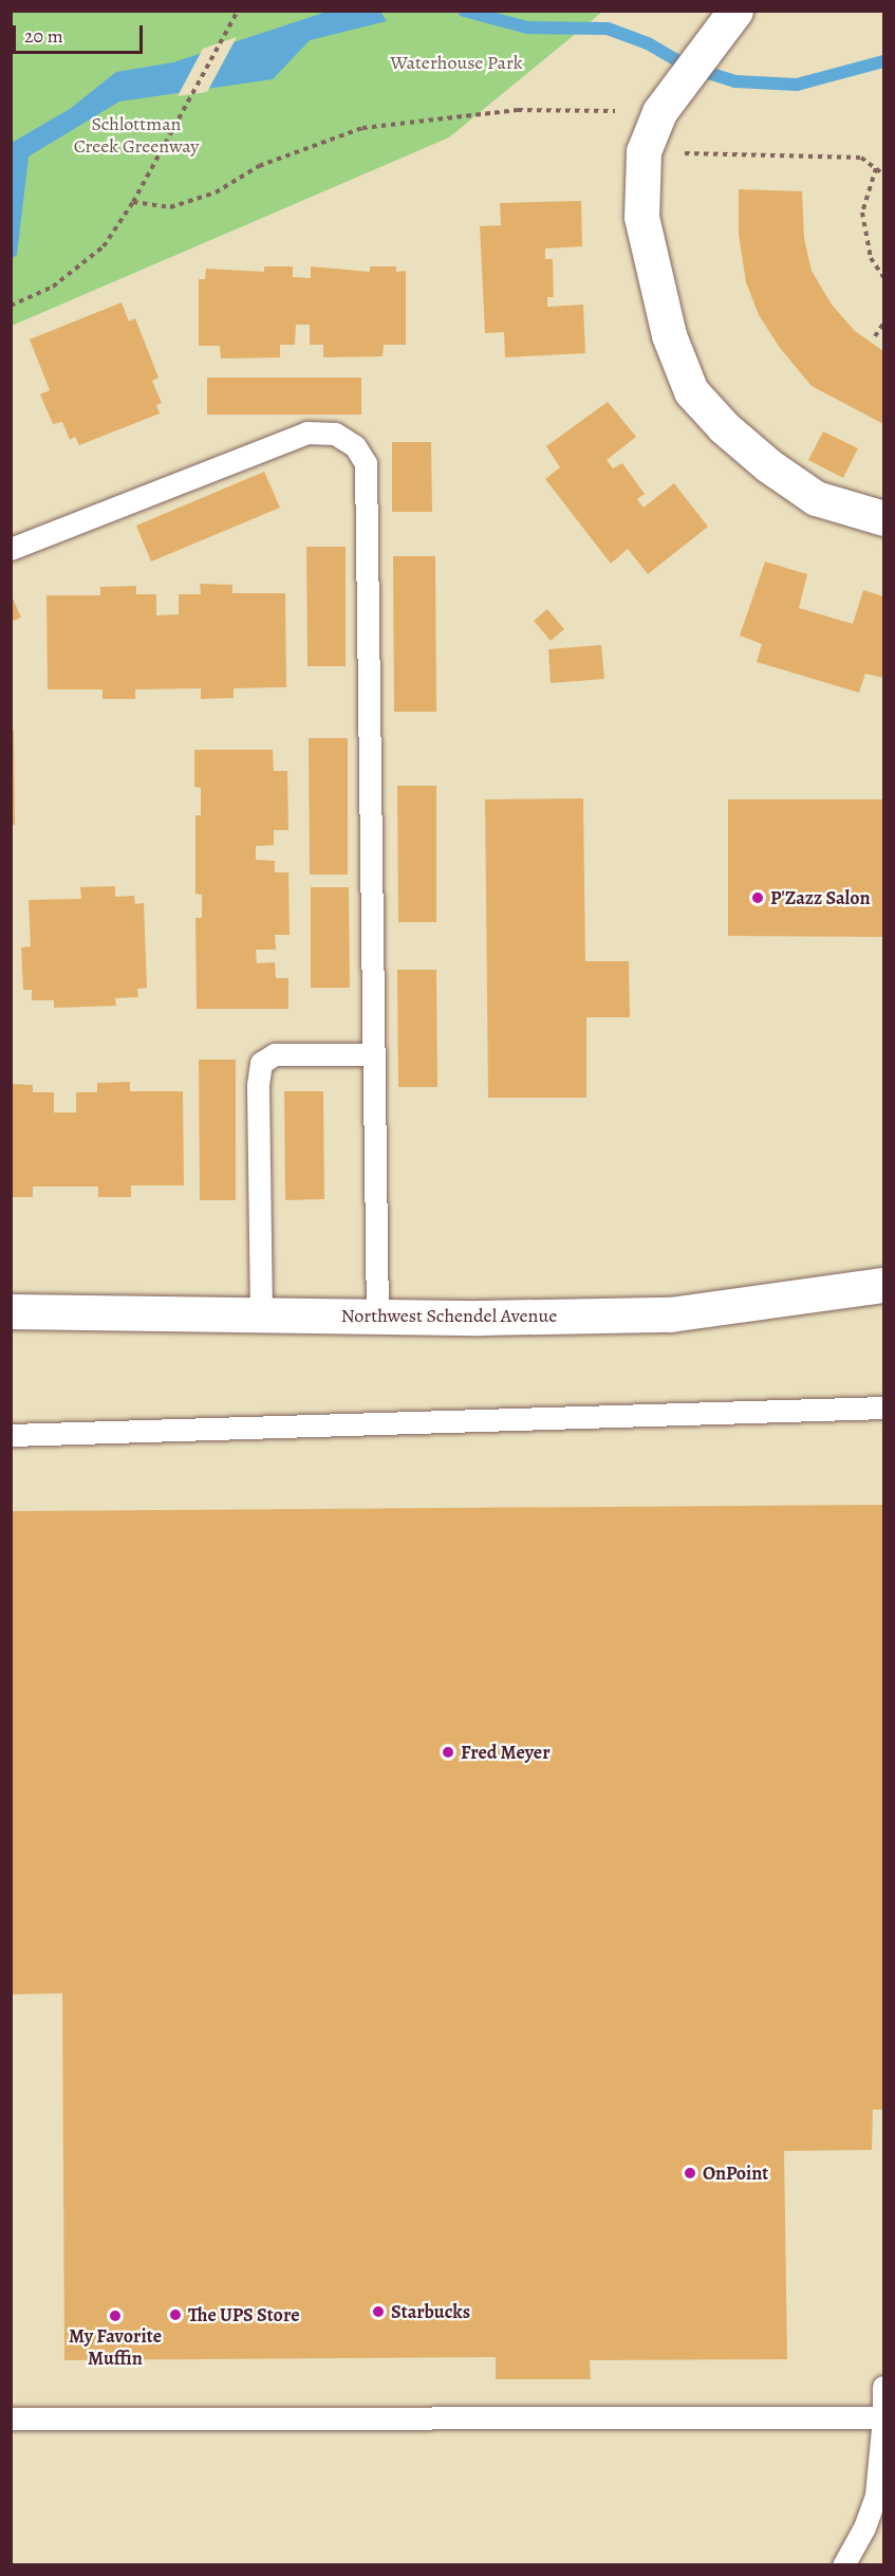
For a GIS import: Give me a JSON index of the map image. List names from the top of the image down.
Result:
{
  "streets": {
    "street": ["Northwest Schendel Avenue"]
  },
  "parks": ["Waterhouse Park", "Schlottman Creek Greenway"],
  "places": [
    "P'Zazz Salon",
    "Fred Meyer",
    "OnPoint",
    "Starbucks",
    "The UPS Store",
    "My Favorite Muffin"
  ],
  "scale_bar": "20 m"
}
